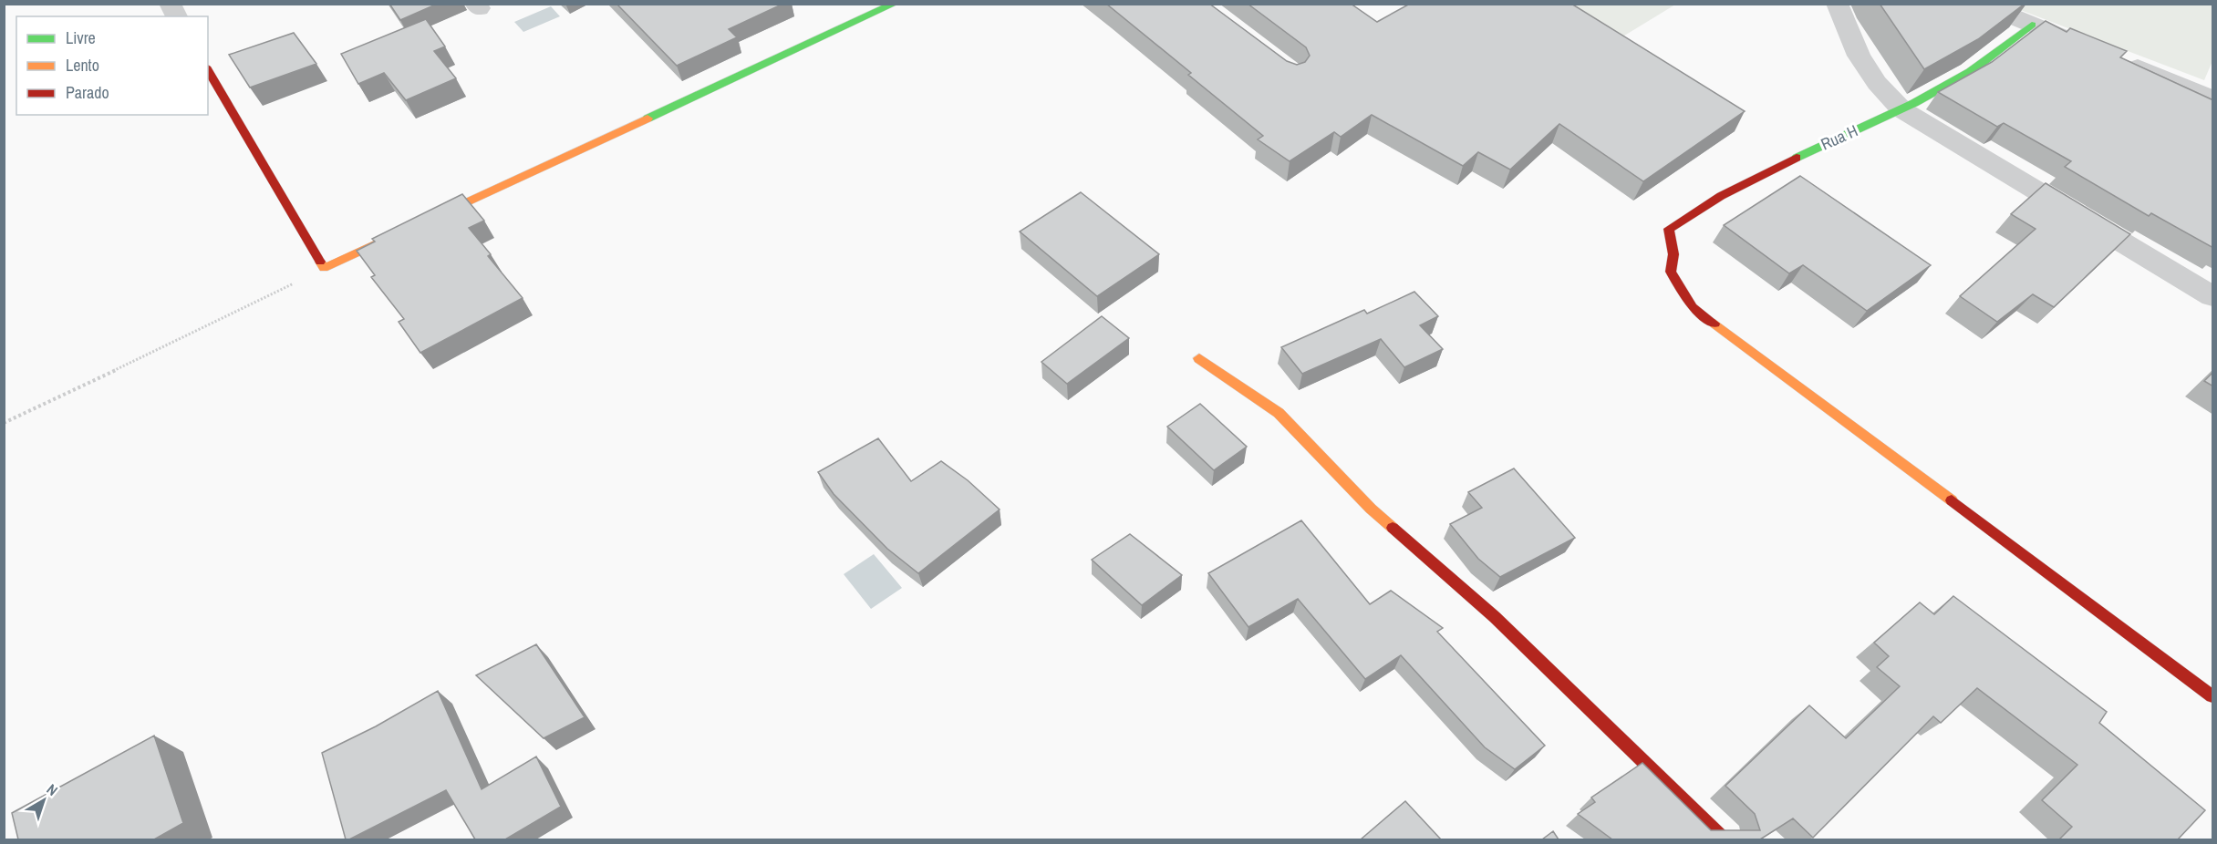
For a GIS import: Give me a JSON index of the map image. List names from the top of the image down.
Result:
{
  "streets": {
    "street": ["Rua H"]
  },
  "legend": ["Livre", "Lento", "Parado"],
  "north": "top right"
}
